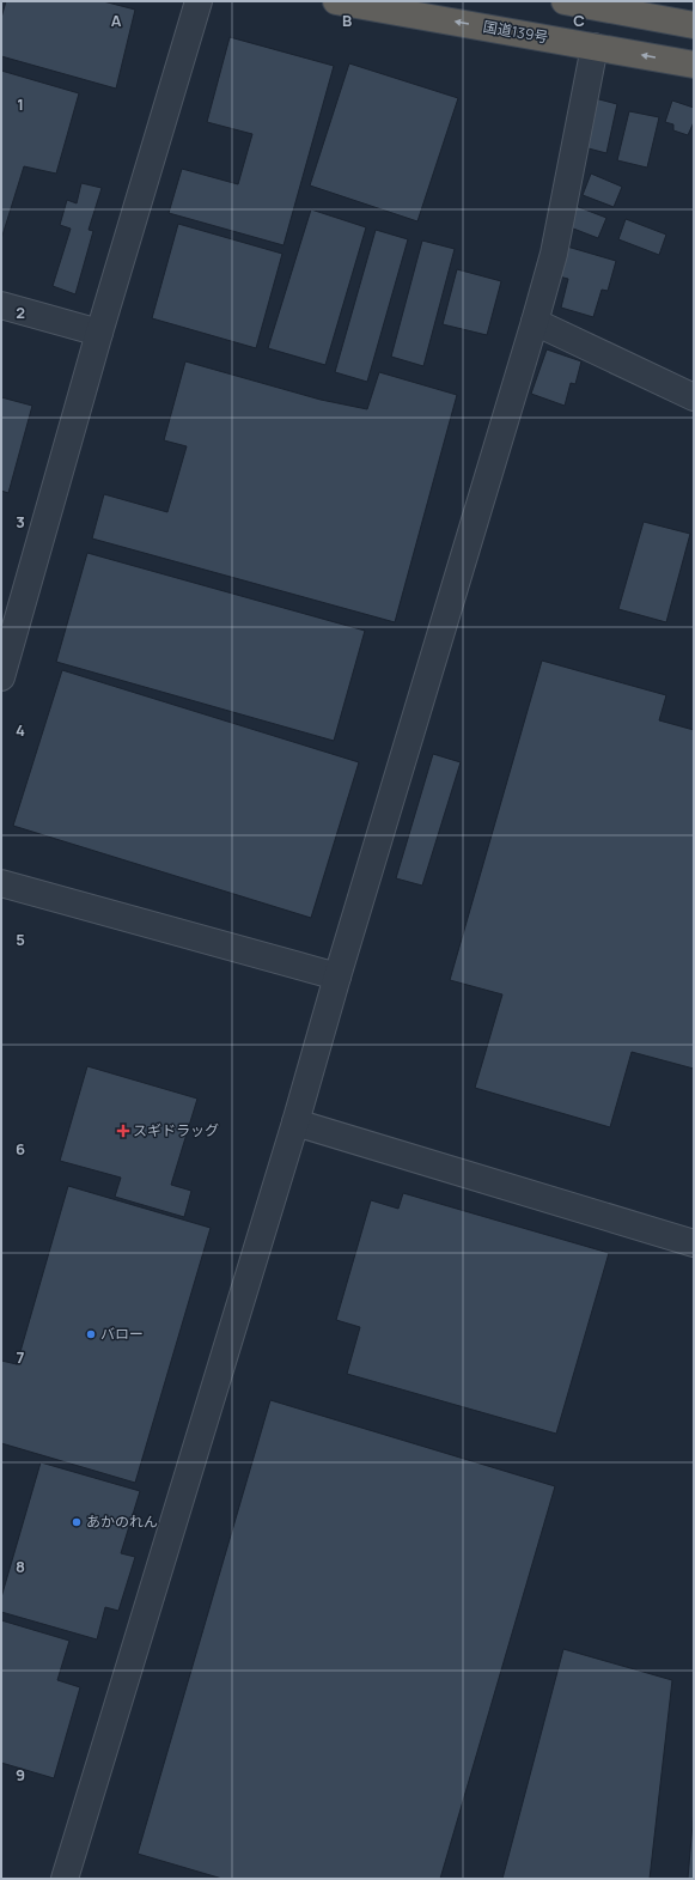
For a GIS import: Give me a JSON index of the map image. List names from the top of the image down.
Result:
{
  "streets": {
    "highway": ["国道139号"]
  },
  "places": {
    "health": ["スギドラッグ"],
    "other": ["バロー", "あかのれん"]
  },
  "grid": {
    "columns": ["A", "B", "C"],
    "rows": [
      "1",
      "2",
      "3",
      "4",
      "5",
      "6",
      "7",
      "8",
      "9"
    ]
  }
}
